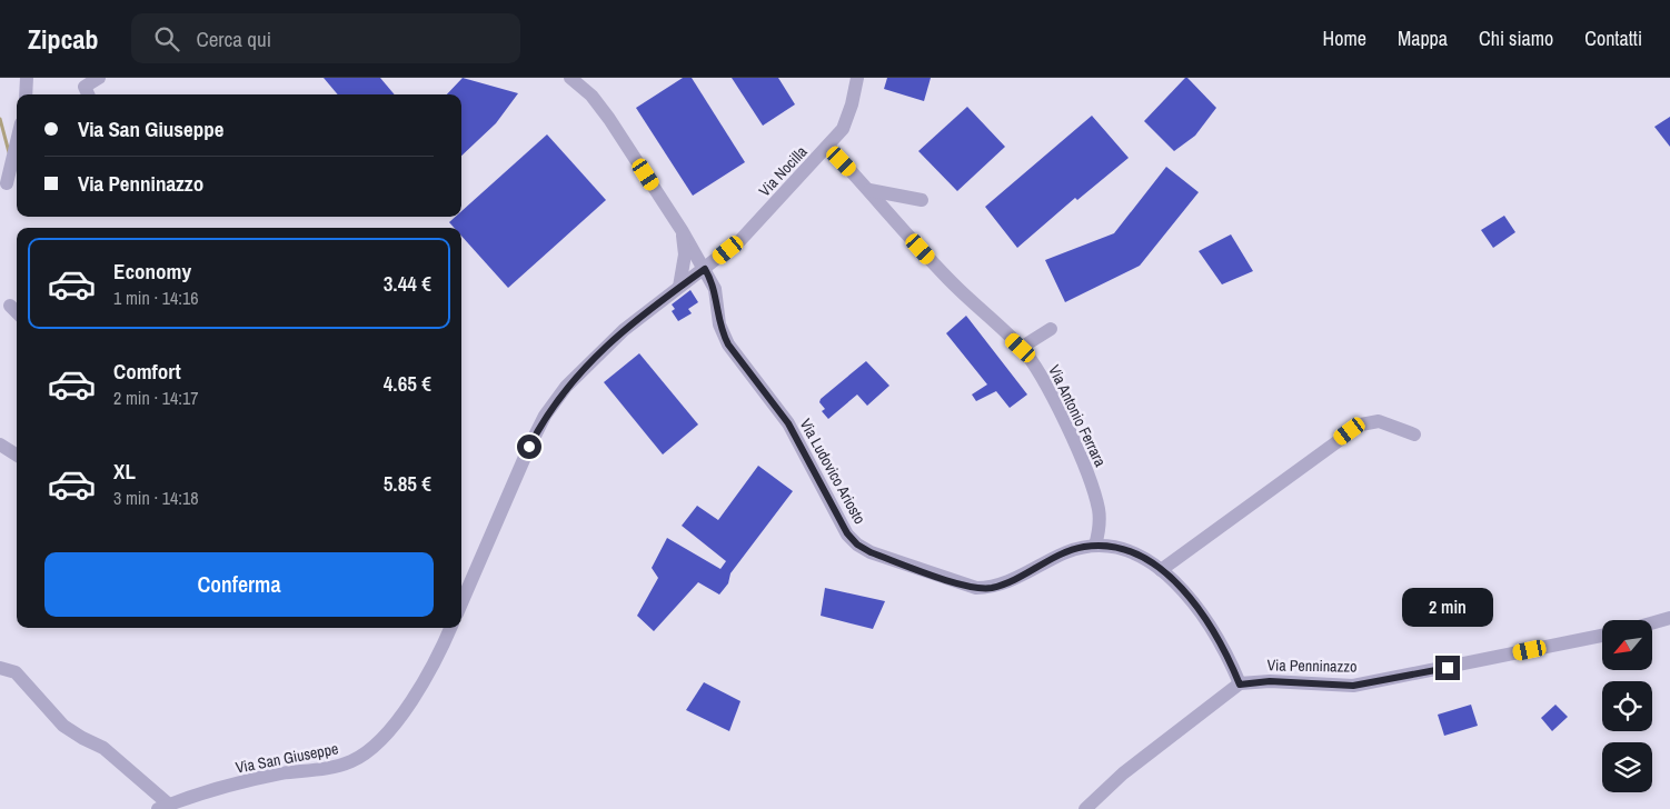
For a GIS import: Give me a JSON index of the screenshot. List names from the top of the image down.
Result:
{
  "streets": {
    "street": [
      "Via Nocilla",
      "Via Antonio Ferrara",
      "Via Ludovico Ariosto",
      "Via Penninazzo",
      "Via San Giuseppe"
    ]
  },
  "crossings": [
    ["Via Nocilla", "Via Antonio Ferrara"],
    ["Via Nocilla", "Via Ludovico Ariosto"],
    ["Via Antonio Ferrara", "Via Ludovico Ariosto"],
    ["Via Ludovico Ariosto", "Via Penninazzo"]
  ],
  "north": "bottom left",
  "page": {
    "header": "Zipcab",
    "search": "Cerca qui",
    "nav": [
      "Home",
      "Mappa",
      "Chi siamo",
      "Contatti"
    ],
    "banner": ["Via San Giuseppe", "Via Penninazzo"],
    "list": [
      {
        "name": "Economy",
        "note": "1 min · 14:16",
        "value": "3.44 €"
      },
      {
        "name": "Comfort",
        "note": "2 min · 14:17",
        "value": "4.65 €"
      },
      {
        "name": "XL",
        "note": "3 min · 14:18",
        "value": "5.85 €"
      }
    ],
    "buttons": "Conferma",
    "bubble": "2 min"
  }
}
